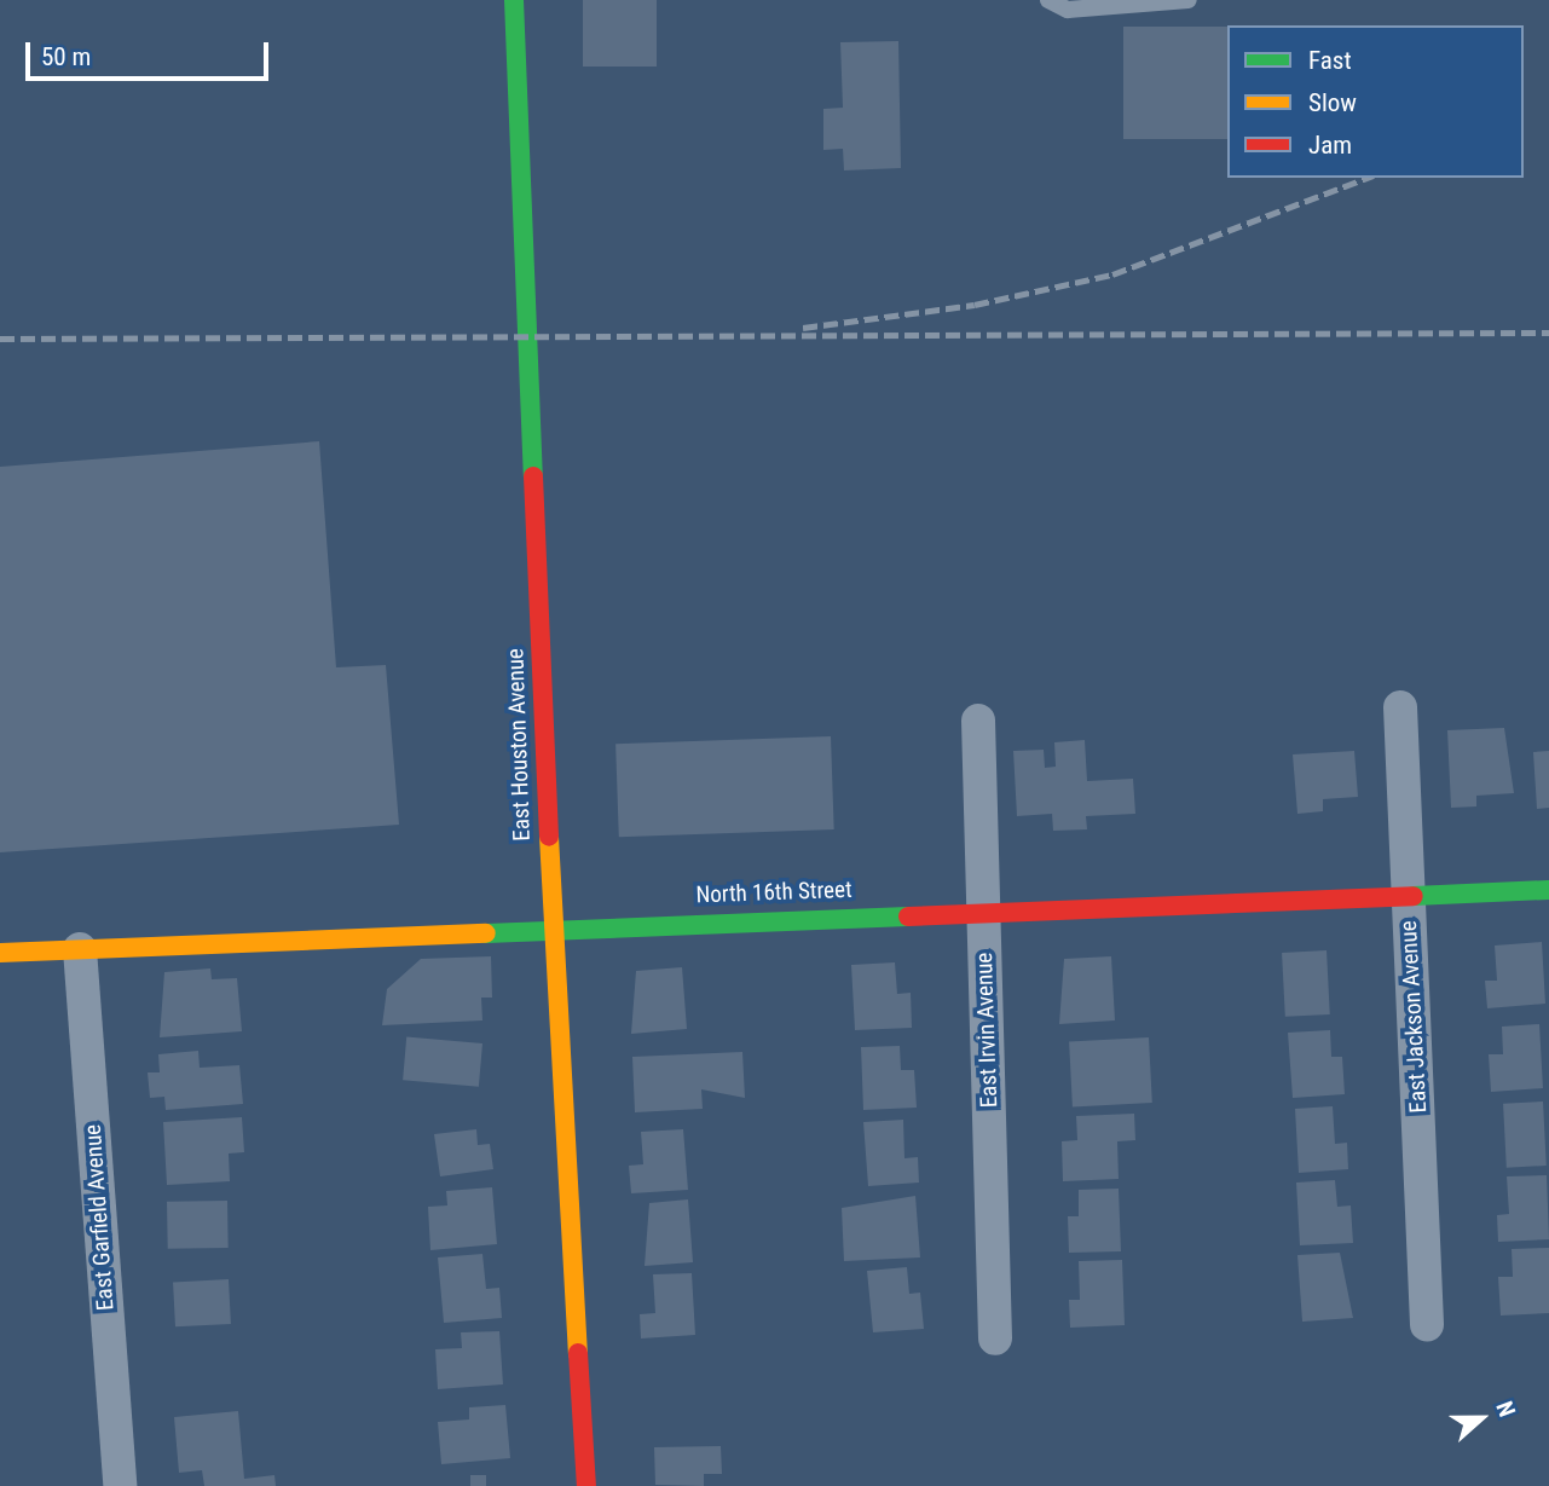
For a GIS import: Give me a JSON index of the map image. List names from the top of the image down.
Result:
{
  "streets": {
    "street": [
      "East Houston Avenue",
      "North 16th Street",
      "East Jackson Avenue",
      "East Irvin Avenue",
      "East Garfield Avenue"
    ]
  },
  "crossings": [
    ["East Houston Avenue", "North 16th Street"],
    ["North 16th Street", "East Jackson Avenue"],
    ["North 16th Street", "East Irvin Avenue"],
    ["North 16th Street", "East Garfield Avenue"]
  ],
  "legend": ["Fast", "Slow", "Jam"],
  "scale_bar": "50 m",
  "north": "right"
}
